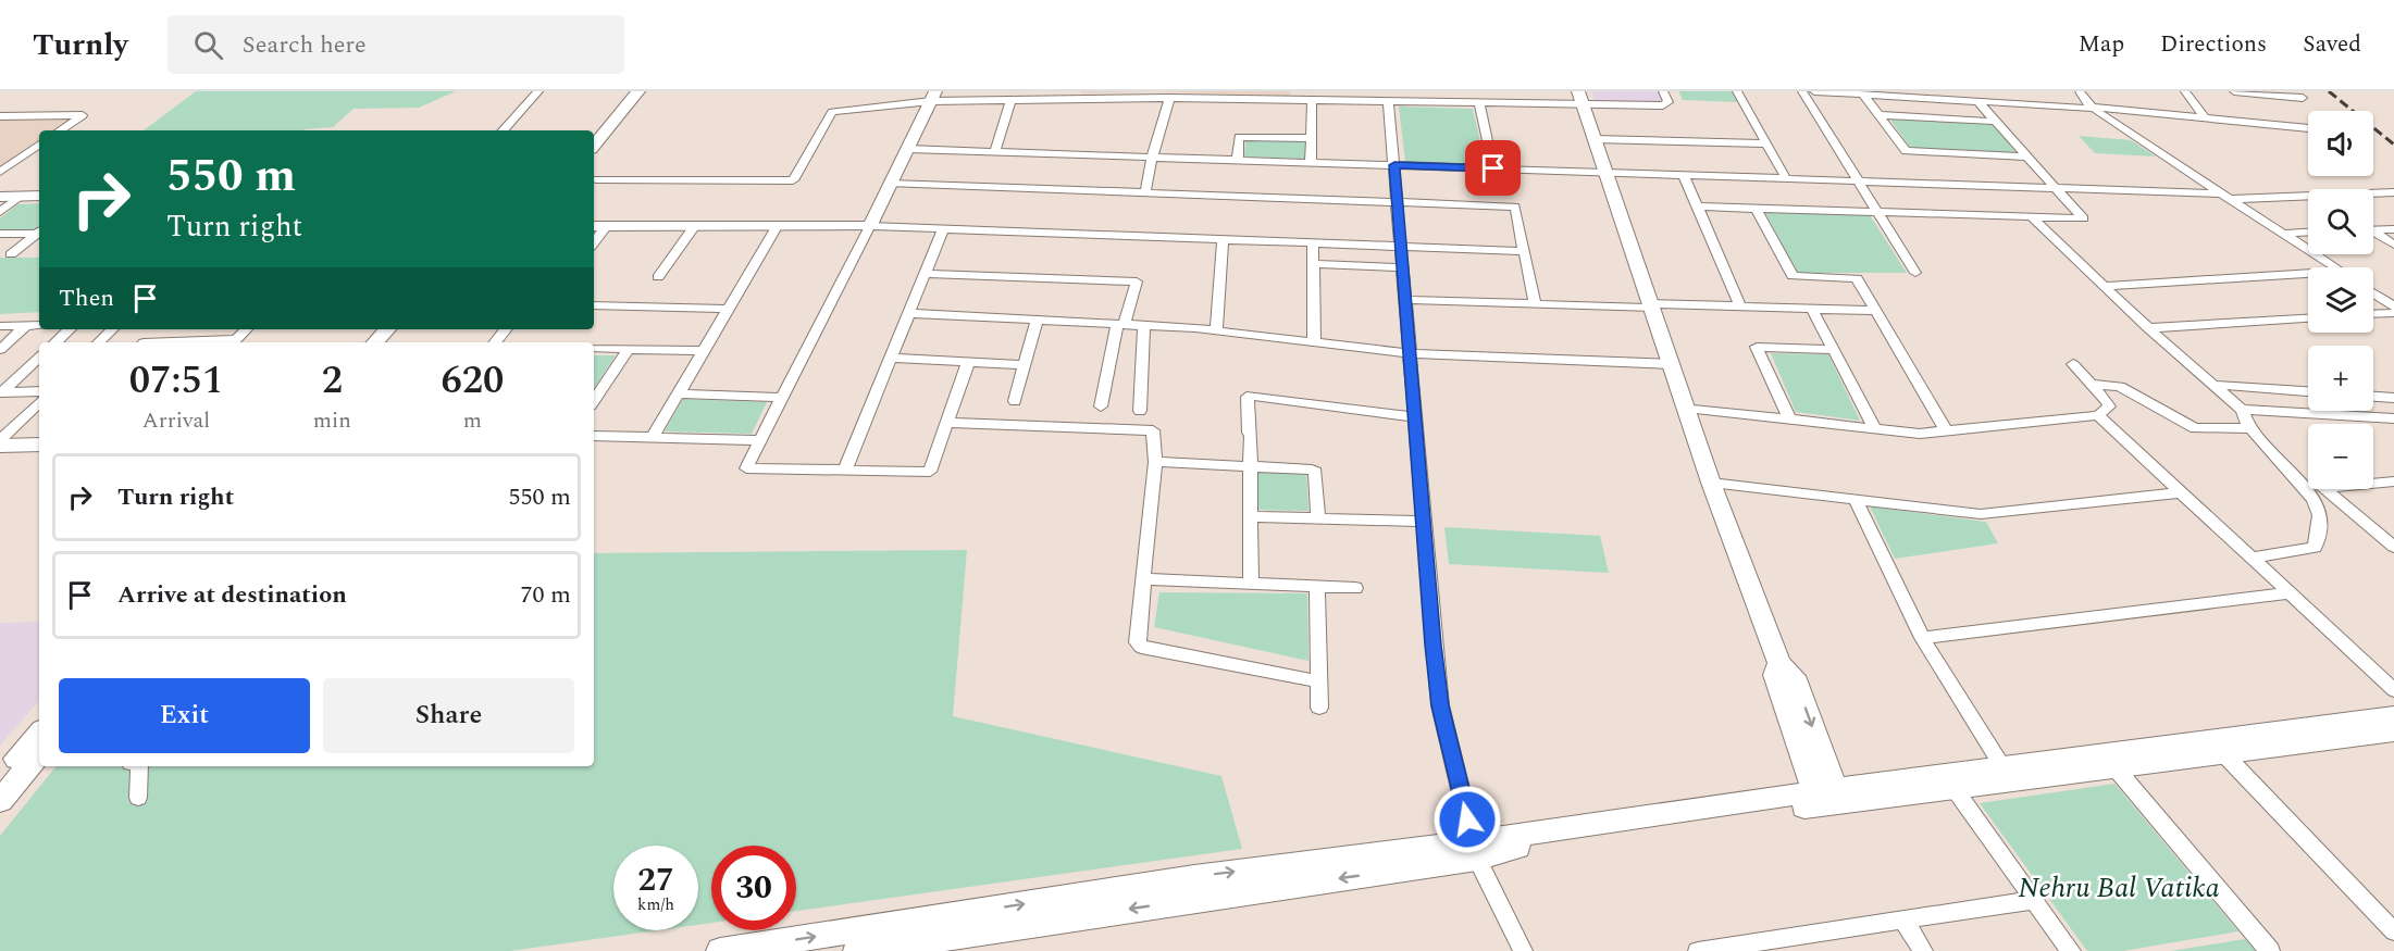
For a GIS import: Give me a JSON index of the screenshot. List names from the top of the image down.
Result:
{
  "parks": ["Nehru Bal Vatika"],
  "page": {
    "header": "Turnly",
    "search": "Search here",
    "nav": ["Map", "Directions", "Saved"],
    "map_buttons": ["+", "−"],
    "turn": ["550 m", "Turn right"],
    "then": "Then",
    "eta": [
      "07:51",
      "Arrival",
      "2",
      "min",
      "620",
      "m"
    ],
    "list": [
      {
        "name": "Turn right",
        "value": "550 m"
      },
      {
        "name": "Arrive at destination",
        "value": "70 m"
      }
    ],
    "buttons": ["Exit", "Share"],
    "speed": "27 km/h",
    "limit": "30"
  }
}
